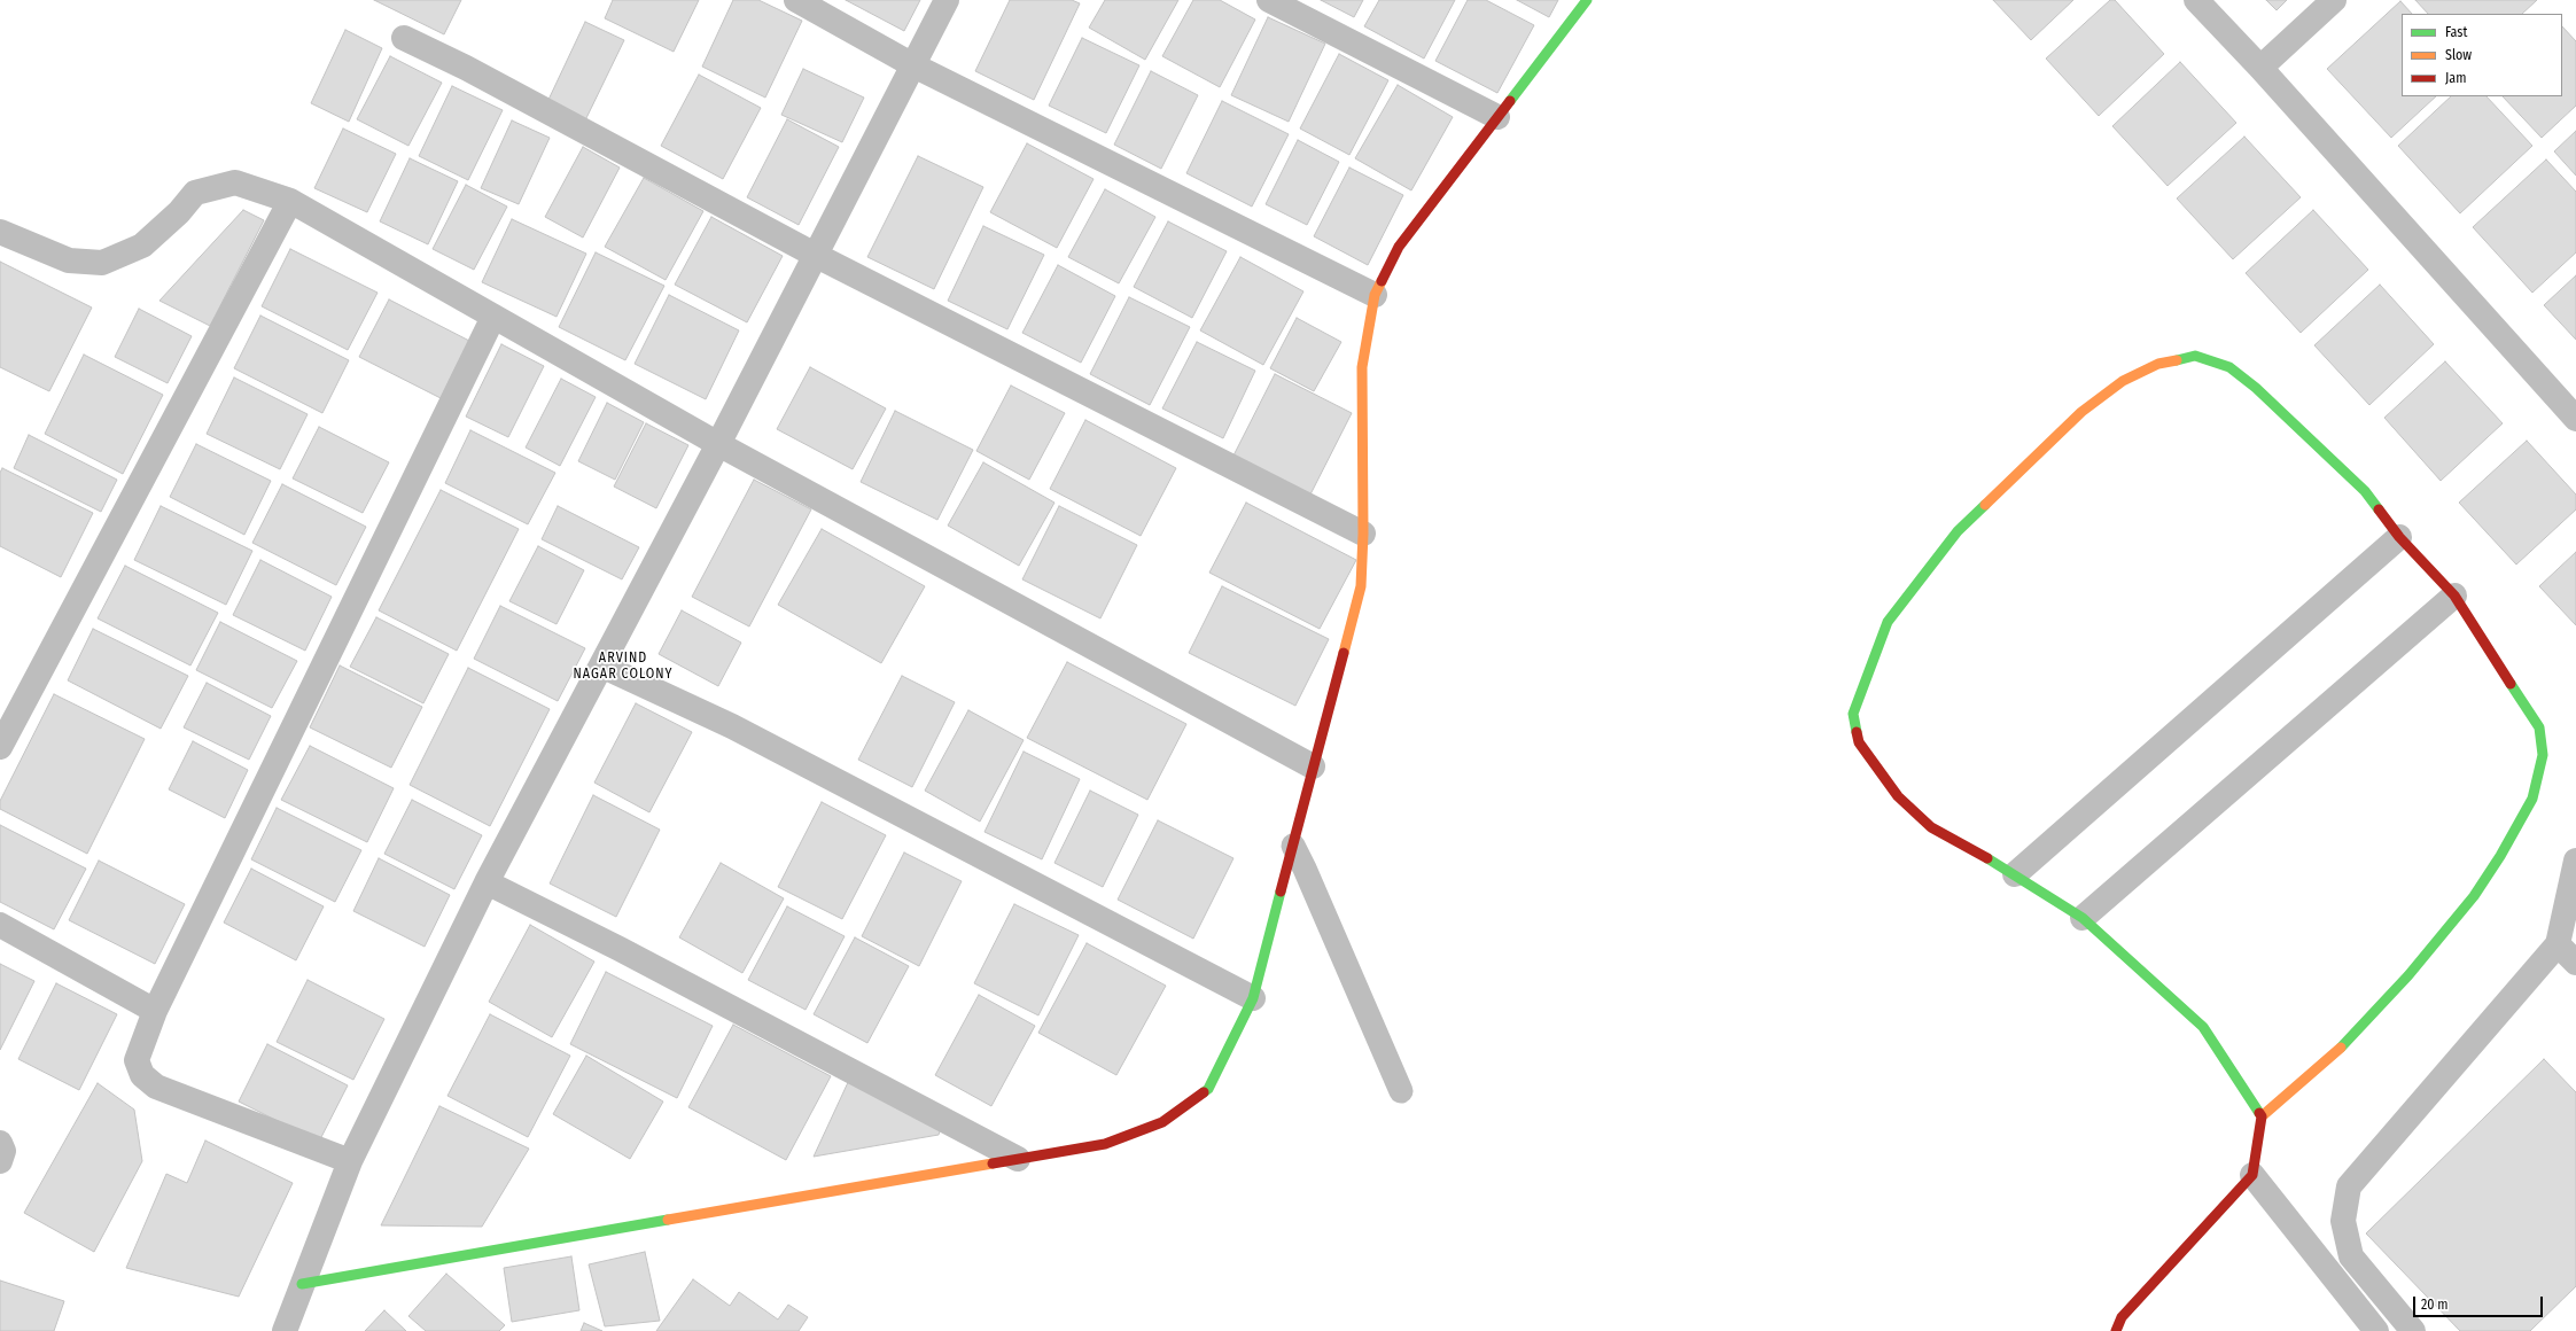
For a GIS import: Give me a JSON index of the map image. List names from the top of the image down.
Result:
{
  "districts": ["ARVIND NAGAR COLONY"],
  "legend": ["Fast", "Slow", "Jam"],
  "scale_bar": "20 m"
}
